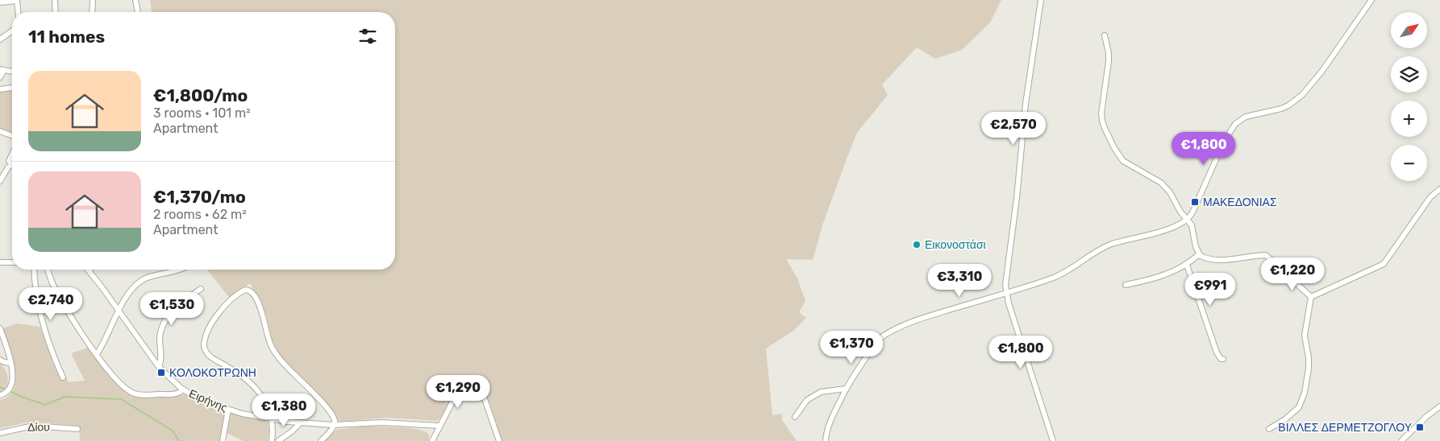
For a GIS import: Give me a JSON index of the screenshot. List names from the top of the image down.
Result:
{
  "streets": {
    "street": ["Ειρήνης", "Δίου"]
  },
  "places": {
    "transit": ["ΜΑΚΕΔΟΝΙΑΣ", "ΚΟΛΟΚΟΤΡΩΝΗ", "ΒΙΛΛΕΣ ΔΕΡΜΕΤΖΟΓΛΟΥ"],
    "other": ["Εικονοστάσι"]
  },
  "north": "top right",
  "page": {
    "map_buttons": ["+", "−"],
    "heading": "11 homes",
    "list": [
      {
        "name": "€1,800/mo",
        "note": "3 rooms · 101 m² · Apartment"
      },
      {
        "name": "€1,370/mo",
        "note": "2 rooms · 62 m² · Apartment"
      }
    ],
    "price": [
      "€2,570",
      "€1,800",
      "€1,220",
      "€3,310",
      "€991",
      "€2,740",
      "€1,530",
      "€1,370",
      "€1,800",
      "€1,290",
      "€1,380"
    ]
  }
}
